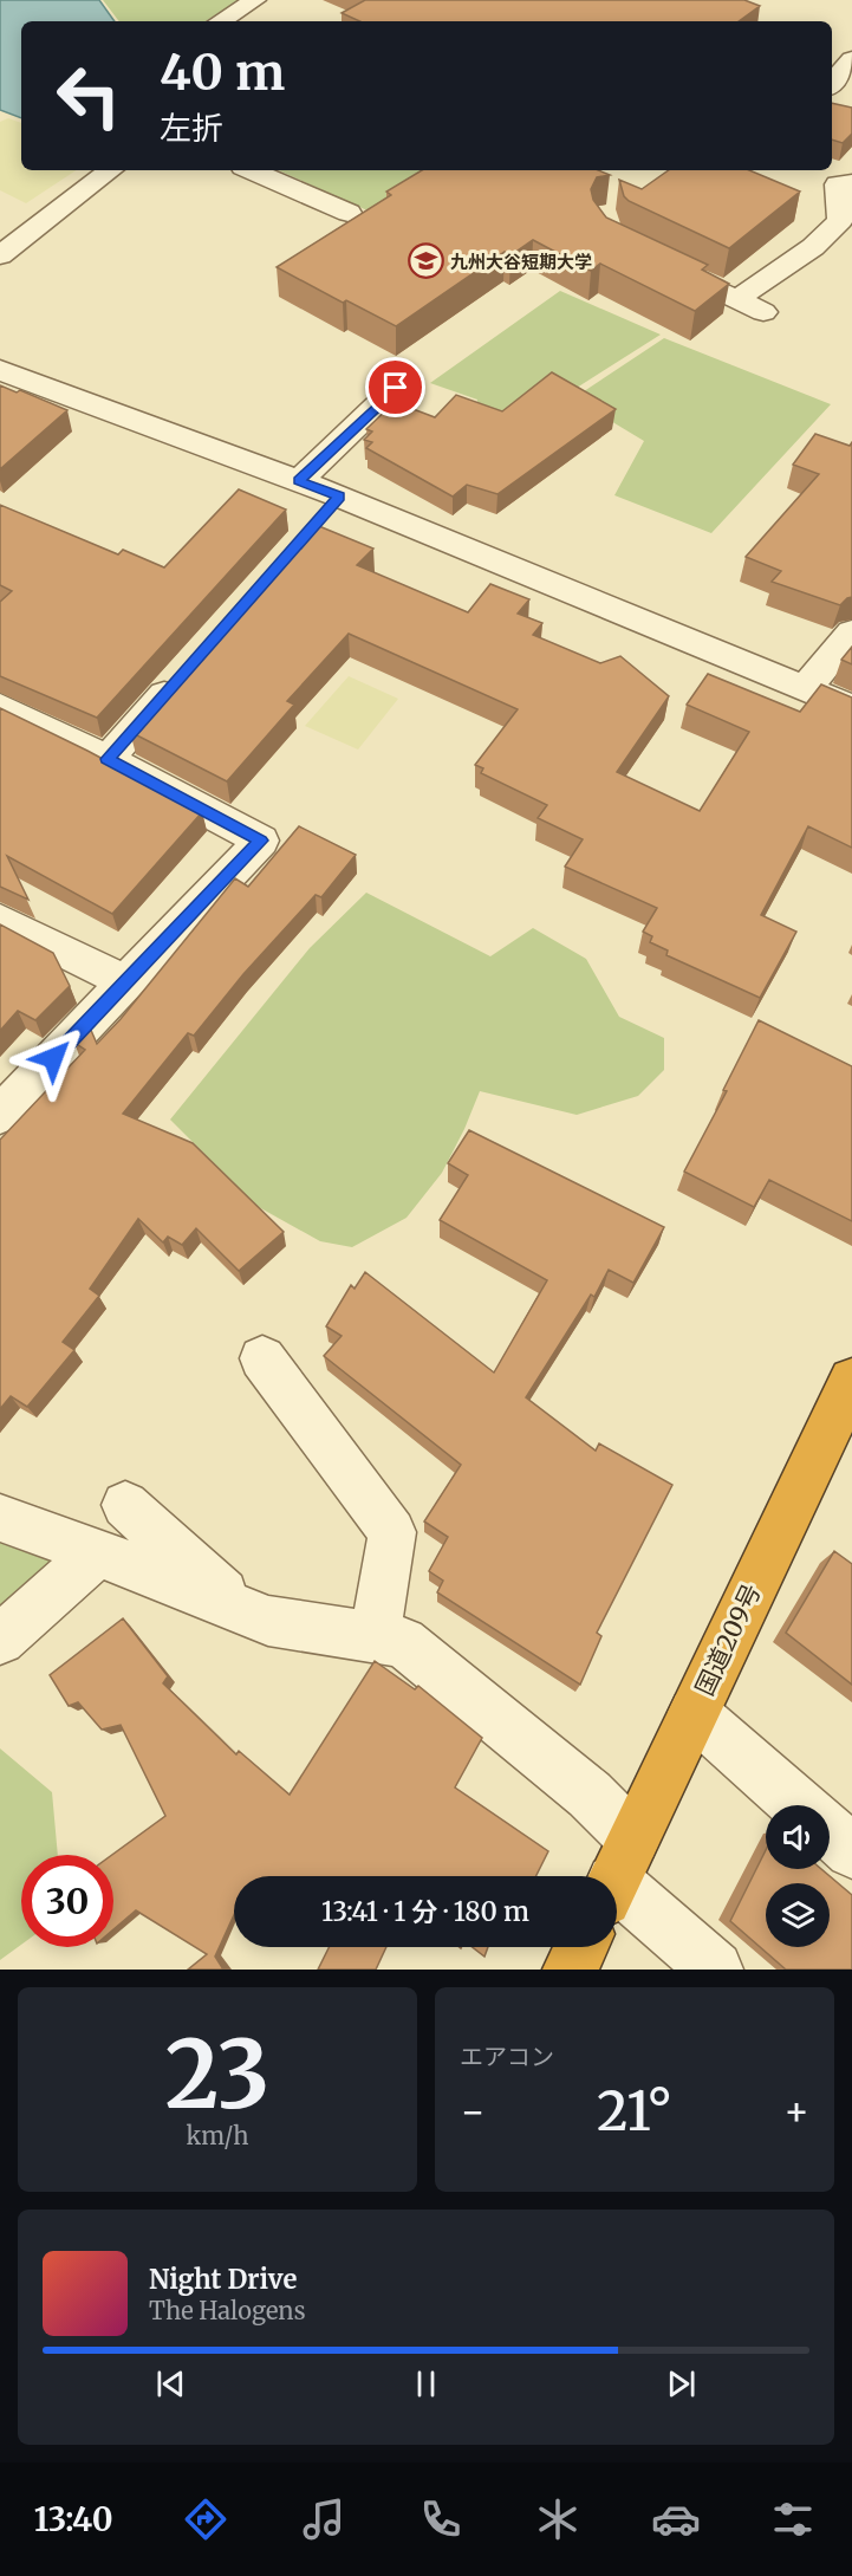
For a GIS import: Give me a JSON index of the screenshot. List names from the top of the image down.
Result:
{
  "streets": {
    "highway": ["国道209号"]
  },
  "places": {
    "school or university": ["九州大谷短期大学"]
  },
  "page": {
    "turn": ["40 m", "左折"],
    "limit": "30",
    "trip": "13:41 · 1 分 · 180 m",
    "tile": [
      ["23", "km/h"],
      "エアコン"
    ],
    "heat": ["−", "21°", "+"],
    "song": ["Night Drive", "The Halogens"],
    "tabs": "13:40"
  }
}
